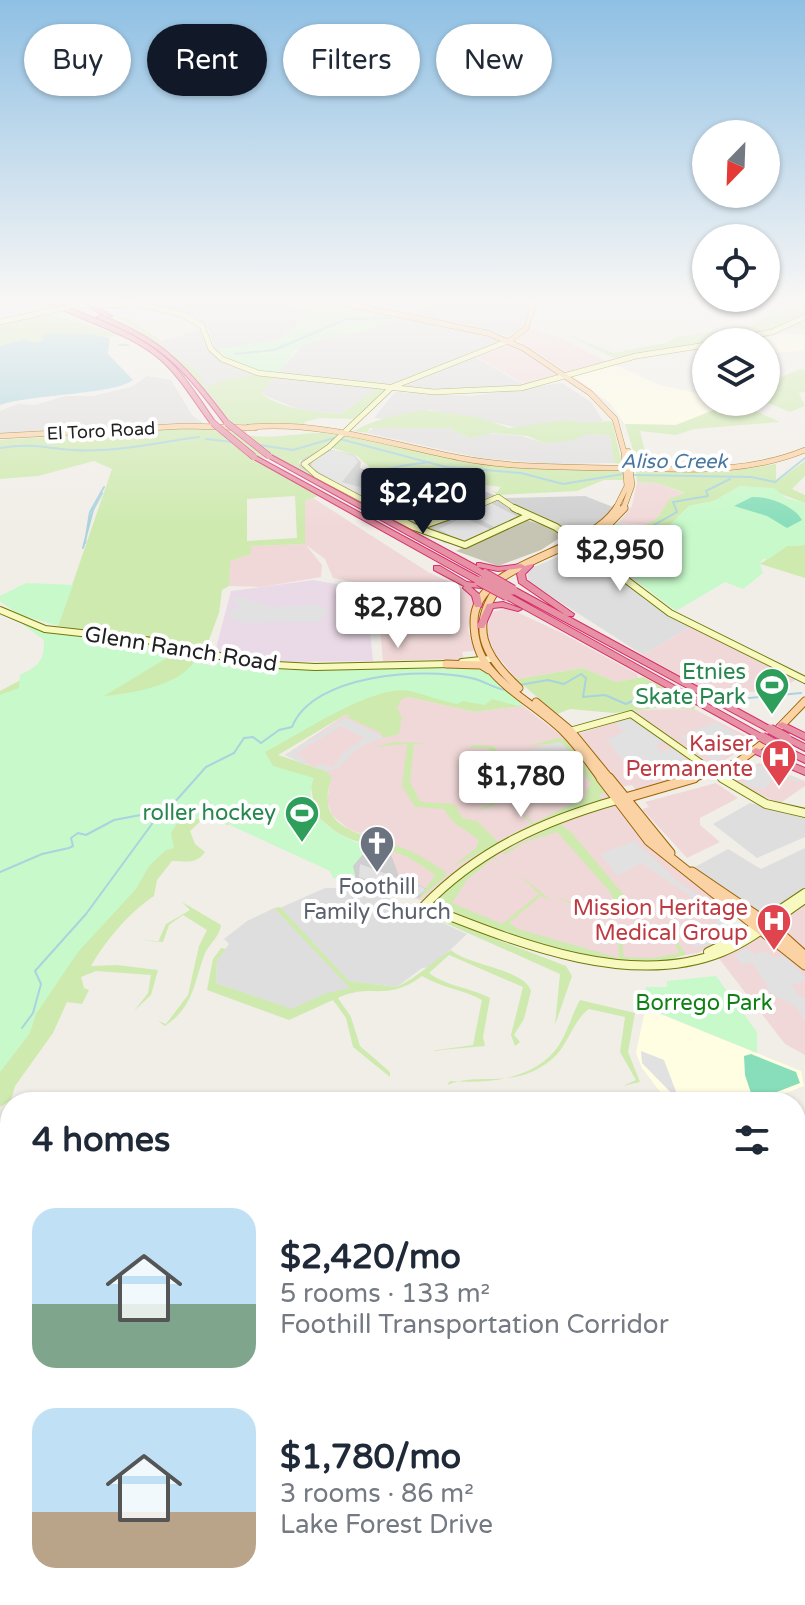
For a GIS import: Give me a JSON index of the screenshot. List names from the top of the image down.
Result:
{
  "streets": {
    "main road": ["El Toro Road", "Glenn Ranch Road"]
  },
  "water": ["Aliso Creek"],
  "parks": ["Borrego Park"],
  "places": {
    "sports": ["Etnies Skate Park", "roller hockey"],
    "hospital": ["Kaiser Permanente", "Mission Heritage Medical Group"],
    "church": ["Foothill Family Church"]
  },
  "north": "bottom left",
  "page": {
    "chip": [
      "Buy",
      "Rent",
      "Filters",
      "New"
    ],
    "price": [
      "$2,420",
      "$2,950",
      "$2,780",
      "$1,780"
    ],
    "heading": "4 homes",
    "list": [
      {
        "name": "$2,420/mo",
        "note": "5 rooms · 133 m² · Foothill Transportation Corridor"
      },
      {
        "name": "$1,780/mo",
        "note": "3 rooms · 86 m² · Lake Forest Drive"
      }
    ]
  }
}
